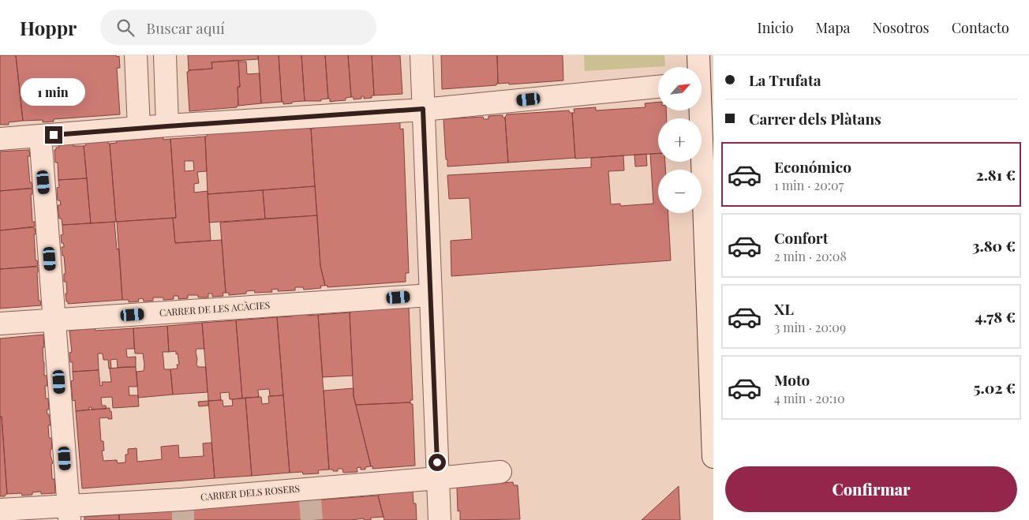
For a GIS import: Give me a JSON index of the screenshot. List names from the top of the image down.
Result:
{
  "streets": {
    "street": ["CARRER DE LES ACÀCIES", "CARRER DELS ROSERS"]
  },
  "north": "top right",
  "page": {
    "header": "Hoppr",
    "search": "Buscar aquí",
    "nav": [
      "Inicio",
      "Mapa",
      "Nosotros",
      "Contacto"
    ],
    "banner": ["La Trufata", "Carrer dels Plàtans"],
    "map_buttons": ["+", "−"],
    "bubble": "1 min",
    "list": [
      {
        "name": "Económico",
        "note": "1 min · 20:07",
        "value": "2.81 €"
      },
      {
        "name": "Confort",
        "note": "2 min · 20:08",
        "value": "3.80 €"
      },
      {
        "name": "XL",
        "note": "3 min · 20:09",
        "value": "4.78 €"
      },
      {
        "name": "Moto",
        "note": "4 min · 20:10",
        "value": "5.02 €"
      }
    ],
    "buttons": "Confirmar"
  }
}
